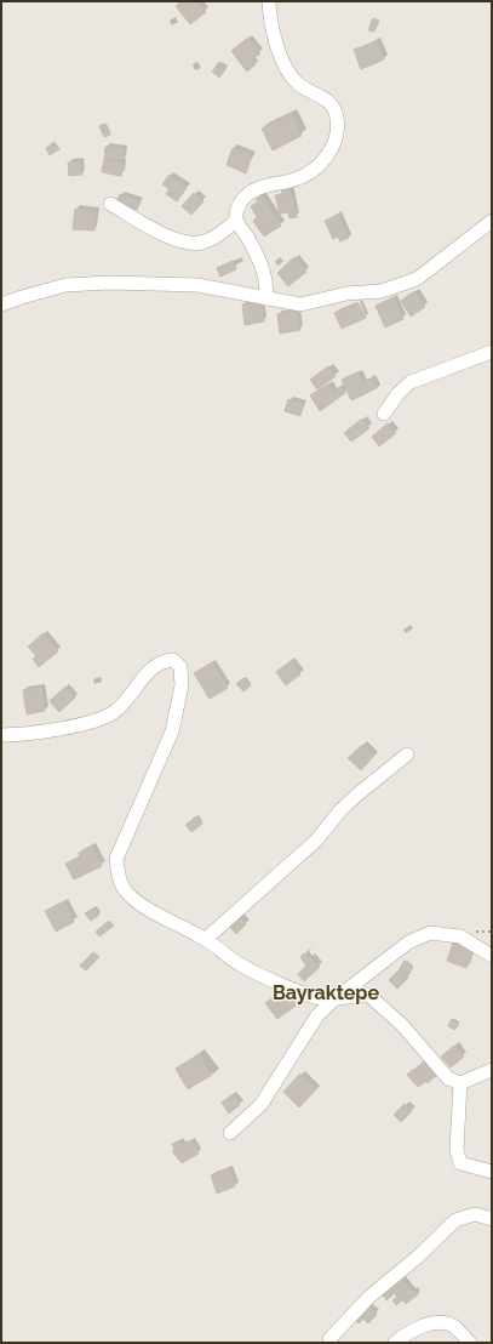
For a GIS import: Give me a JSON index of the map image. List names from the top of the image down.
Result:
{
  "districts": ["Bayraktepe"]
}
